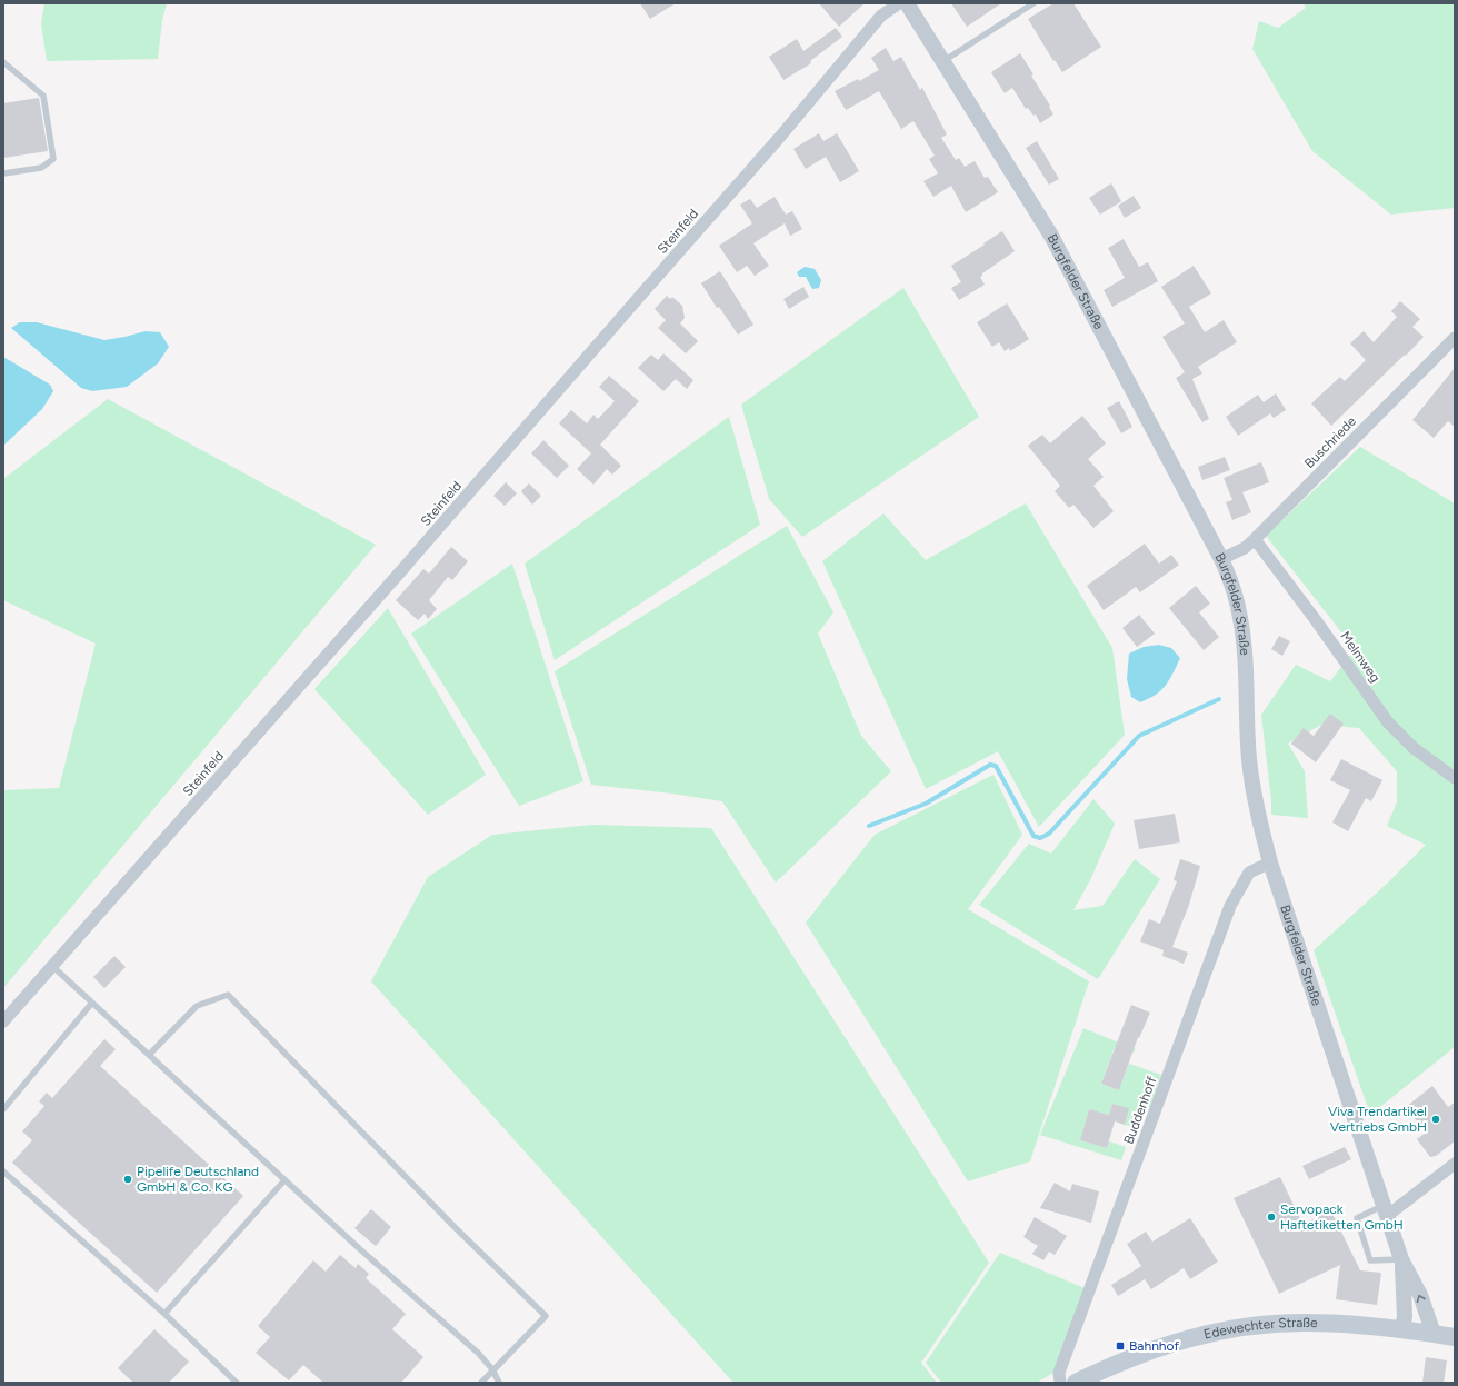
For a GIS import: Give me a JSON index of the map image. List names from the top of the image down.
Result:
{
  "streets": {
    "main road": ["Edewechter Straße"],
    "street": [
      "Steinfeld",
      "Burgfelder Straße",
      "Buschriede",
      "Melmweg",
      "Buddenhoff"
    ]
  },
  "crossings": [
    ["Burgfelder Straße", "Buschriede"],
    ["Burgfelder Straße", "Buddenhoff"],
    ["Burgfelder Straße", "Edewechter Straße"],
    ["Buschriede", "Melmweg"]
  ],
  "places": {
    "other": ["Viva Trendartikel Vertriebs GmbH", "Pipelife Deutschland GmbH & Co. KG", "Servopack Haftetiketten GmbH"],
    "transit": ["Bahnhof"]
  }
}
